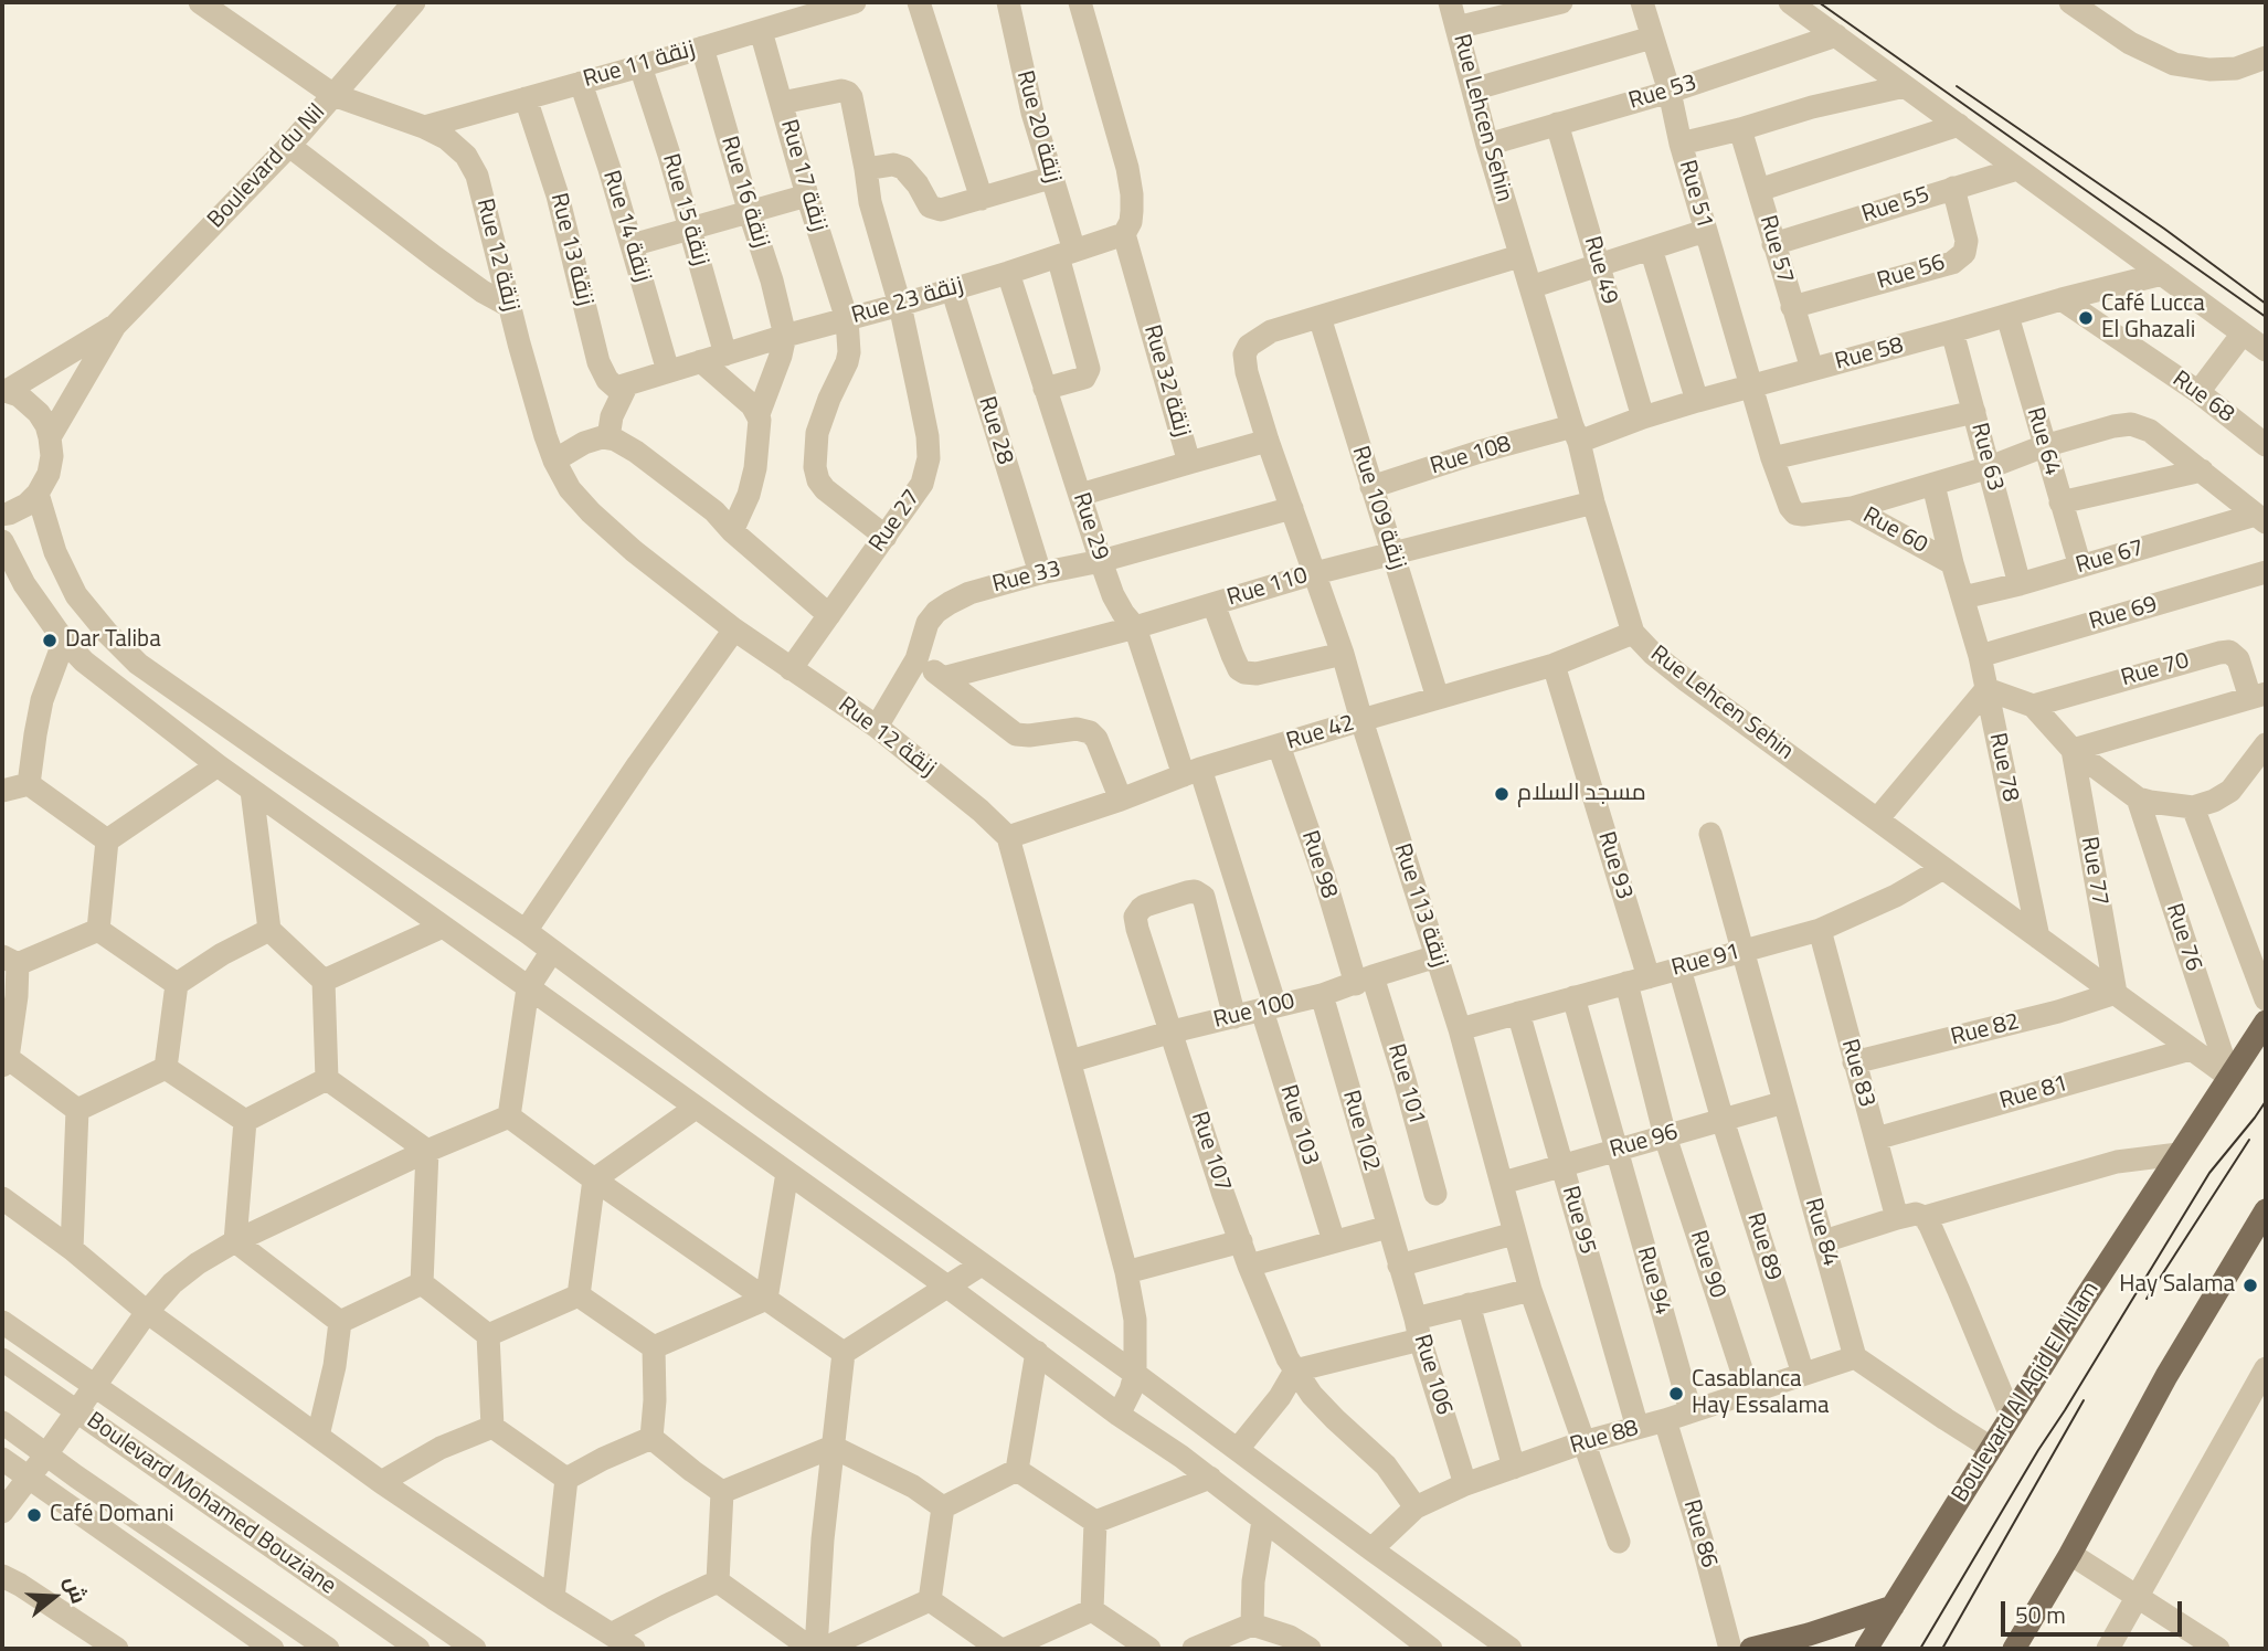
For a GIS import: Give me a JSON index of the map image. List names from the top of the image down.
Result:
{
  "streets": {
    "main road": ["Boulevard Al Aqid El Allam"],
    "street": [
      "Rue 11 زنقة",
      "Rue 53",
      "Rue Lehcen Sehin",
      "Rue 20 زنقة",
      "Boulevard du Nil",
      "Rue 17 زنقة",
      "Rue 16 زنقة",
      "Rue 51",
      "Rue 55",
      "Rue 15 زنقة",
      "Rue 14 زنقة",
      "Rue 13 زنقة",
      "Rue 57",
      "Rue 12 زنقة",
      "Rue 49",
      "Rue 56",
      "Rue 23 زنقة",
      "Rue 58",
      "Rue 32 زنقة",
      "Rue 68",
      "Rue 28",
      "Rue 64",
      "Rue 108",
      "Rue 63",
      "Rue 109 زنقة",
      "Rue 27",
      "Rue 29",
      "Rue 60",
      "Rue 67",
      "Rue 33",
      "Rue 110",
      "Rue 69",
      "Rue 70",
      "Rue 42",
      "Rue 78",
      "Rue 98",
      "Rue 93",
      "Rue 77",
      "Rue 113 زنقة",
      "Rue 76",
      "Rue 91",
      "Rue 100",
      "Rue 82",
      "Rue 83",
      "Rue 101",
      "Rue 81",
      "Rue 103",
      "Rue 102",
      "Rue 96",
      "Rue 107",
      "Rue 95",
      "Rue 84",
      "Rue 89",
      "Rue 90",
      "Rue 94",
      "Rue 106",
      "Rue 88",
      "Boulevard Mohamed Bouziane",
      "Rue 86"
    ]
  },
  "crossings": [
    ["Rue 11 زنقة", "Rue 17 زنقة"],
    ["Rue 11 زنقة", "Rue 16 زنقة"],
    ["Rue 11 زنقة", "Rue 15 زنقة"],
    ["Rue 11 زنقة", "Rue 14 زنقة"],
    ["Rue 11 زنقة", "Rue 13 زنقة"],
    ["Rue 11 زنقة", "Rue 12 زنقة"],
    ["Rue 53", "Rue Lehcen Sehin"],
    ["Rue 53", "Rue 51"],
    ["Rue 53", "Rue 49"],
    ["Rue Lehcen Sehin", "Rue 58"],
    ["Rue Lehcen Sehin", "Rue 108"],
    ["Rue Lehcen Sehin", "Rue 110"],
    ["Rue Lehcen Sehin", "Rue 42"],
    ["Rue Lehcen Sehin", "Rue 78"],
    ["Rue Lehcen Sehin", "Rue 77"],
    ["Rue Lehcen Sehin", "Rue 76"],
    ["Rue Lehcen Sehin", "Rue 91"],
    ["Rue Lehcen Sehin", "Rue 82"],
    ["Rue Lehcen Sehin", "Rue 81"],
    ["Rue Lehcen Sehin", "Boulevard Al Aqid El Allam"],
    ["Rue 20 زنقة", "Rue 23 زنقة"],
    ["Rue 20 زنقة", "Rue 29"],
    ["Rue 17 زنقة", "Rue 23 زنقة"],
    ["Rue 17 زنقة", "Rue 27"],
    ["Rue 16 زنقة", "Rue 23 زنقة"],
    ["Rue 51", "Rue 58"],
    ["Rue 51", "Rue 60"],
    ["Rue 55", "Rue 57"],
    ["Rue 55", "Rue 56"],
    ["Rue 15 زنقة", "Rue 23 زنقة"],
    ["Rue 14 زنقة", "Rue 23 زنقة"],
    ["Rue 13 زنقة", "Rue 23 زنقة"],
    ["Rue 57", "Rue 56"],
    ["Rue 57", "Rue 58"],
    ["Rue 12 زنقة", "Rue 27"],
    ["Rue 12 زنقة", "Rue 33"],
    ["Rue 12 زنقة", "Rue 42"],
    ["Rue 49", "Rue 58"],
    ["Rue 23 زنقة", "Rue 32 زنقة"],
    ["Rue 23 زنقة", "Rue 28"],
    ["Rue 23 زنقة", "Rue 27"],
    ["Rue 23 زنقة", "Rue 29"],
    ["Rue 58", "Rue 68"],
    ["Rue 58", "Rue 64"],
    ["Rue 58", "Rue 108"],
    ["Rue 58", "Rue 63"],
    ["Rue 58", "Rue 60"],
    ["Rue 32 زنقة", "Rue 29"],
    ["Rue 28", "Rue 33"],
    ["Rue 64", "Rue 67"],
    ["Rue 108", "Rue 109 زنقة"],
    ["Rue 63", "Rue 67"],
    ["Rue 109 زنقة", "Rue 110"],
    ["Rue 109 زنقة", "Rue 42"],
    ["Rue 109 زنقة", "Rue 113 زنقة"],
    ["Rue 29", "Rue 33"],
    ["Rue 29", "Rue 110"],
    ["Rue 29", "Rue 42"],
    ["Rue 29", "Rue 103"],
    ["Rue 60", "Rue 67"],
    ["Rue 60", "Rue 78"],
    ["Rue 67", "Rue 78"],
    ["Rue 33", "Rue 113 زنقة"],
    ["Rue 110", "Rue 113 زنقة"],
    ["Rue 69", "Rue 78"],
    ["Rue 42", "Rue 98"],
    ["Rue 42", "Rue 93"],
    ["Rue 42", "Rue 113 زنقة"],
    ["Rue 98", "Rue 100"],
    ["Rue 98", "Rue 101"],
    ["Rue 93", "Rue 91"],
    ["Rue 93", "Rue 96"],
    ["Rue 93", "Rue 90"],
    ["Rue 77", "Rue 82"],
    ["Rue 113 زنقة", "Rue 91"],
    ["Rue 113 زنقة", "Rue 100"],
    ["Rue 113 زنقة", "Rue 96"],
    ["Rue 113 زنقة", "Rue 88"],
    ["Rue 76", "Boulevard Al Aqid El Allam"],
    ["Rue 91", "Rue 83"],
    ["Rue 91", "Rue 95"],
    ["Rue 91", "Rue 84"],
    ["Rue 91", "Rue 89"],
    ["Rue 91", "Rue 94"],
    ["Rue 100", "Rue 101"],
    ["Rue 100", "Rue 103"],
    ["Rue 100", "Rue 102"],
    ["Rue 100", "Rue 107"],
    ["Rue 82", "Rue 83"],
    ["Rue 83", "Rue 81"],
    ["Rue 102", "Rue 106"],
    ["Rue 96", "Rue 95"],
    ["Rue 96", "Rue 84"],
    ["Rue 96", "Rue 89"],
    ["Rue 96", "Rue 90"],
    ["Rue 96", "Rue 94"],
    ["Rue 107", "Rue 88"],
    ["Rue 95", "Rue 88"],
    ["Rue 84", "Rue 88"],
    ["Rue 89", "Rue 88"],
    ["Rue 90", "Rue 88"],
    ["Rue 94", "Rue 88"],
    ["Rue 106", "Rue 88"],
    ["Rue 88", "Rue 86"]
  ],
  "places": [
    "Café Lucca El Ghazali",
    "Dar Taliba",
    "مسجد السلام",
    "Hay Salama",
    "Casablanca Hay Essalama",
    "Café Domani"
  ],
  "scale_bar": "50 m",
  "north": "right"
}
